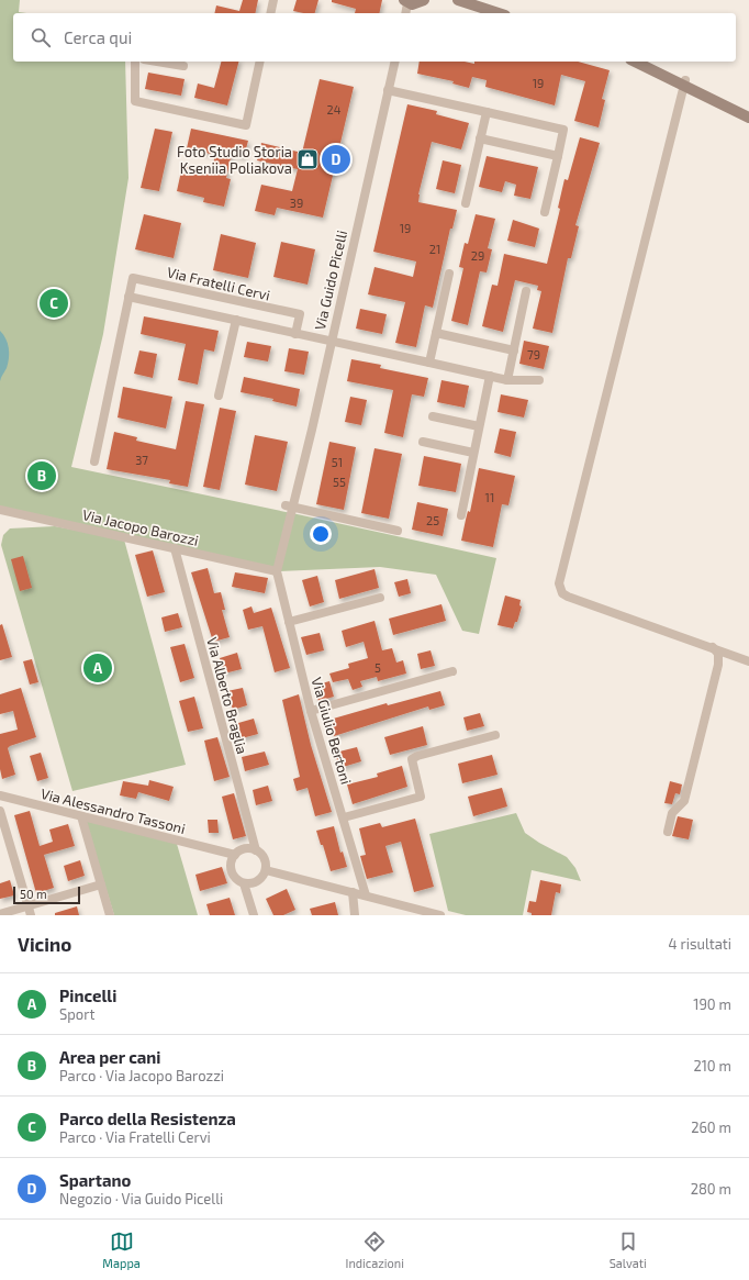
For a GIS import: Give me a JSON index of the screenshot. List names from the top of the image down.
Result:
{
  "streets": {
    "street": [
      "Via Guido Picelli",
      "Via Fratelli Cervi",
      "Via Jacopo Barozzi",
      "Via Alberto Braglia",
      "Via Giulio Bertoni",
      "Via Alessandro Tassoni"
    ]
  },
  "crossings": [
    ["Via Guido Picelli", "Via Jacopo Barozzi"],
    ["Via Guido Picelli", "Via Giulio Bertoni"],
    ["Via Jacopo Barozzi", "Via Alberto Braglia"],
    ["Via Jacopo Barozzi", "Via Giulio Bertoni"],
    ["Via Alberto Braglia", "Via Alessandro Tassoni"]
  ],
  "places": {
    "shop": ["Foto Studio Storia Kseniia Poliakova"]
  },
  "house_numbers": [
    "19",
    "24",
    "39",
    "19",
    "21",
    "29",
    "79",
    "37",
    "51",
    "55",
    "11",
    "25",
    "5"
  ],
  "scale_bar": "50 m",
  "page": {
    "search": "Cerca qui",
    "pins": [
      "D",
      "C",
      "B",
      "A"
    ],
    "scale": "50 m",
    "heading": ["Vicino", "4 risultati"],
    "list": [
      {
        "mark": "A",
        "name": "Pincelli",
        "note": "Sport",
        "value": "190 m"
      },
      {
        "mark": "B",
        "name": "Area per cani",
        "note": "Parco · Via Jacopo Barozzi",
        "value": "210 m"
      },
      {
        "mark": "C",
        "name": "Parco della Resistenza",
        "note": "Parco · Via Fratelli Cervi",
        "value": "260 m"
      },
      {
        "mark": "D",
        "name": "Spartano",
        "note": "Negozio · Via Guido Picelli",
        "value": "280 m"
      }
    ],
    "nav": ["Mappa", "Indicazioni", "Salvati"]
  }
}
